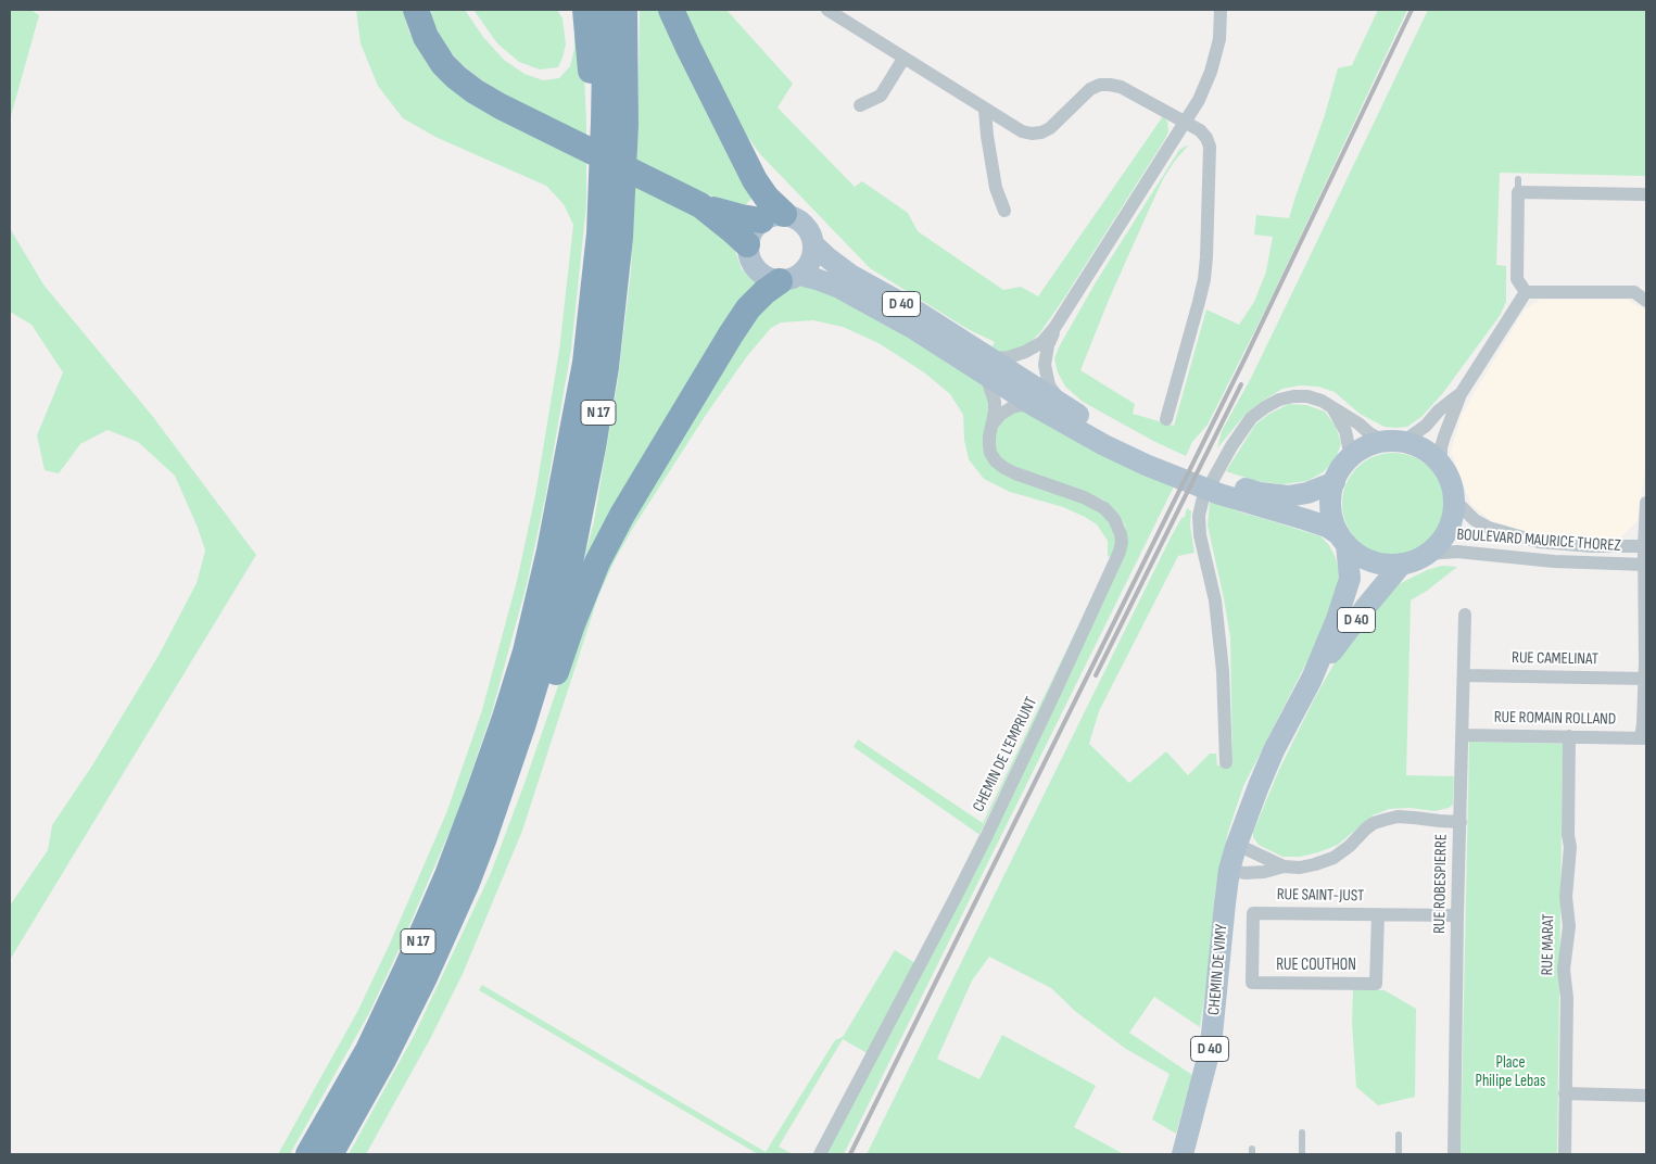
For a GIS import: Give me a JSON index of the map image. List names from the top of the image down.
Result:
{
  "streets": {
    "highway": ["N 17"],
    "main road": ["D 40", "CHEMIN DE VIMY"],
    "street": [
      "BOULEVARD MAURICE THOREZ",
      "RUE CAMELINAT",
      "RUE ROMAIN ROLLAND",
      "CHEMIN DE L'EMPRUNT",
      "RUE ROBESPIERRE",
      "RUE SAINT-JUST",
      "RUE MARAT",
      "RUE COUTHON"
    ]
  },
  "crossings": [
    ["D 40", "BOULEVARD MAURICE THOREZ"],
    ["D 40", "CHEMIN DE L'EMPRUNT"],
    ["D 40", "CHEMIN DE VIMY"],
    ["RUE CAMELINAT", "RUE ROBESPIERRE"],
    ["RUE ROMAIN ROLLAND", "RUE ROBESPIERRE"],
    ["RUE ROMAIN ROLLAND", "RUE MARAT"],
    ["RUE ROBESPIERRE", "RUE SAINT-JUST"],
    ["RUE SAINT-JUST", "RUE COUTHON"]
  ],
  "parks": ["Place Philipe Lebas"]
}
